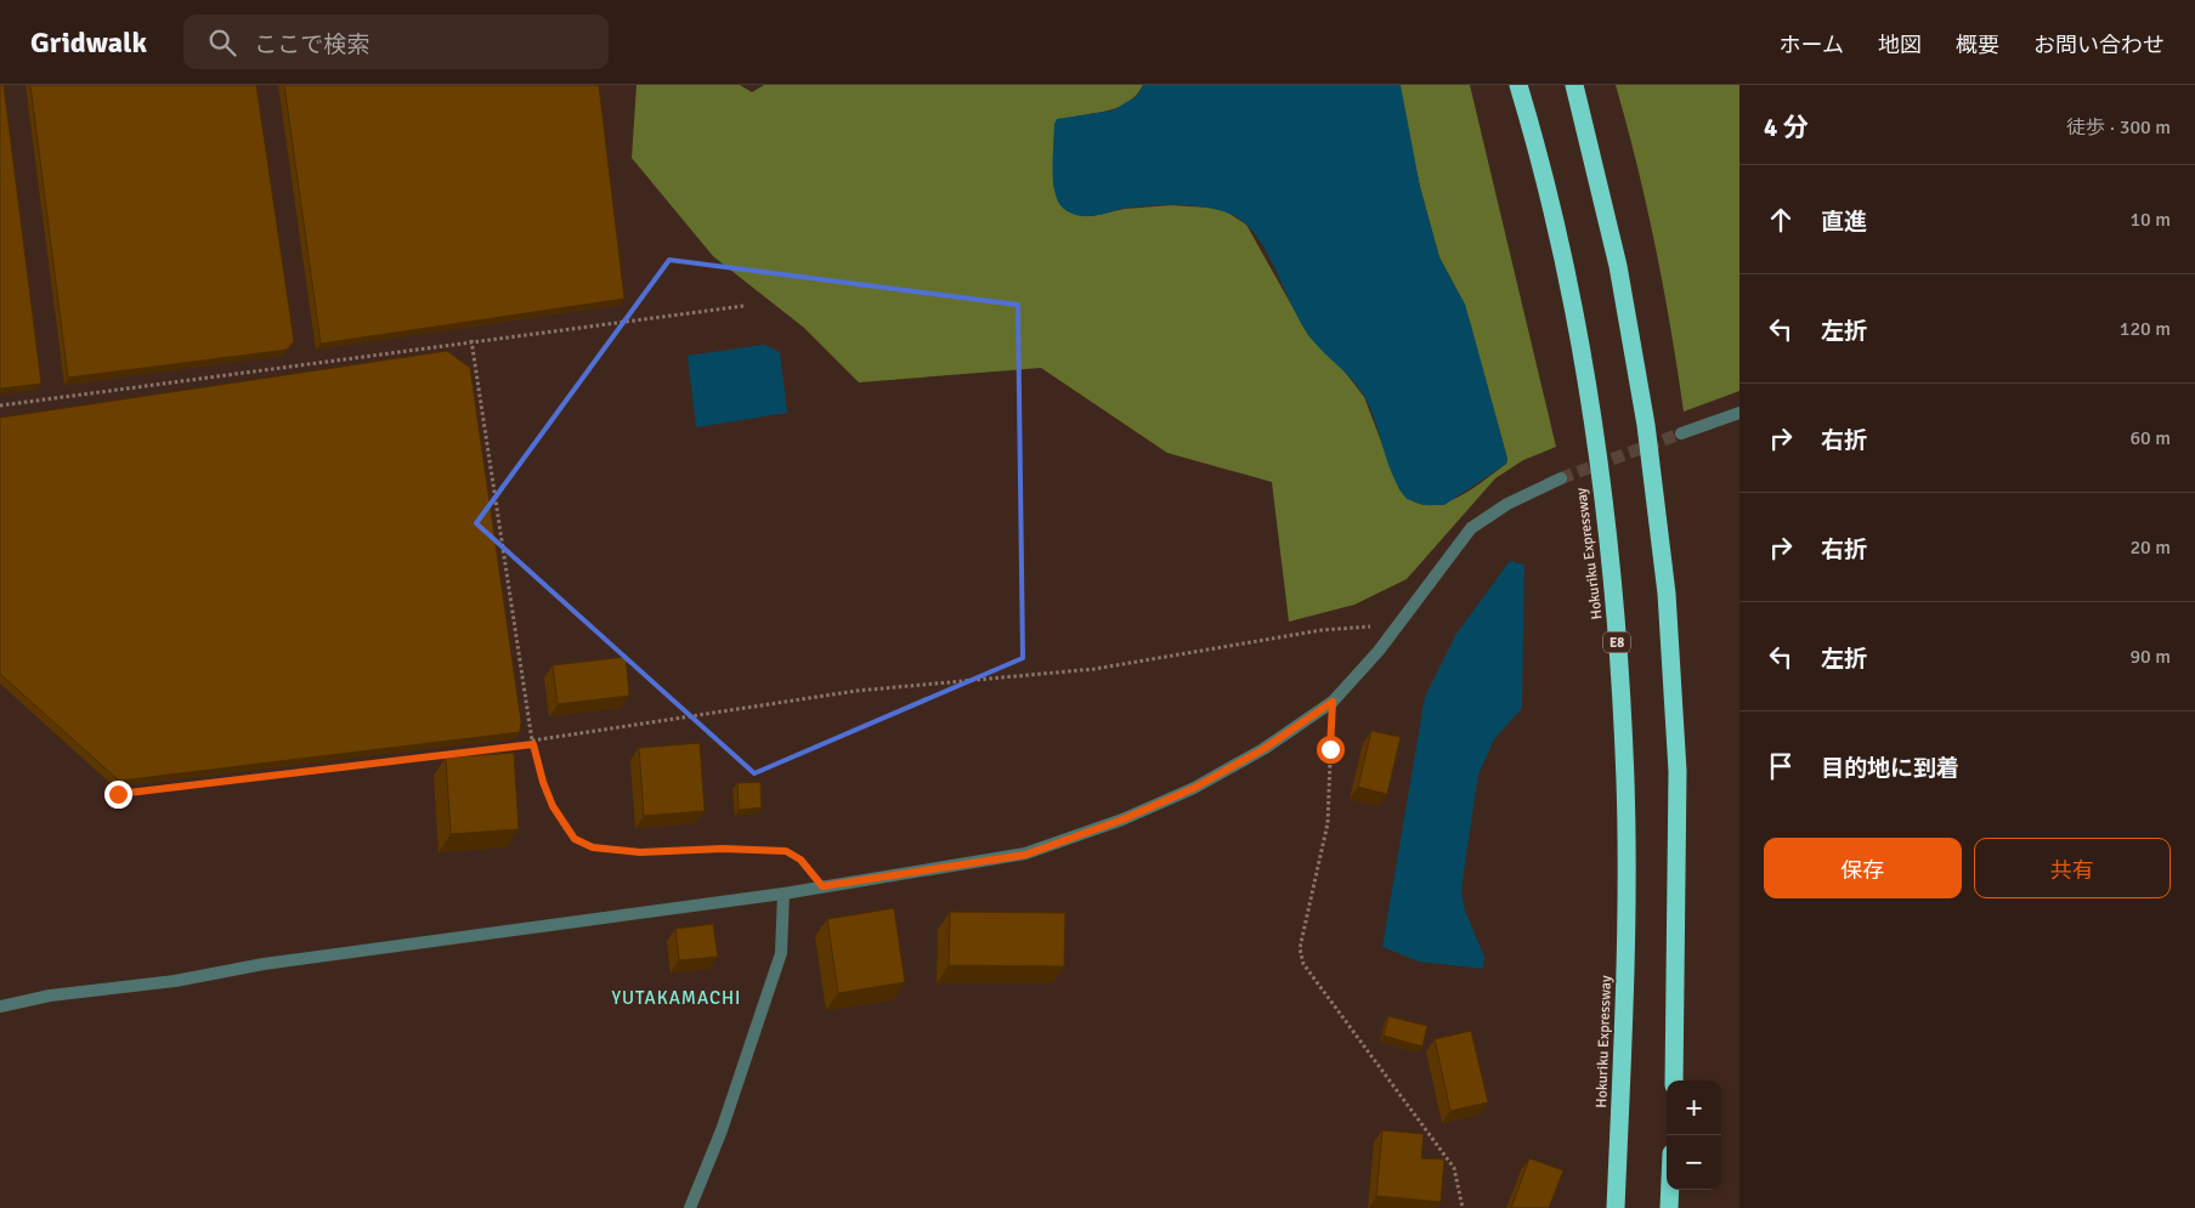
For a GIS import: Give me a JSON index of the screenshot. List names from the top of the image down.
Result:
{
  "streets": {
    "highway": ["Hokuriku Expressway", "E8"]
  },
  "districts": ["YUTAKAMACHI"],
  "page": {
    "header": "Gridwalk",
    "search": "ここで検索",
    "nav": [
      "ホーム",
      "地図",
      "概要",
      "お問い合わせ"
    ],
    "heading": ["4 分", "徒歩 · 300 m"],
    "list": [
      ["直進", "10 m"],
      ["左折", "120 m"],
      ["右折", "60 m"],
      ["右折", "20 m"],
      ["左折", "90 m"],
      "目的地に到着"
    ],
    "buttons": ["保存", "共有"],
    "map_buttons": ["+", "−"]
  }
}
